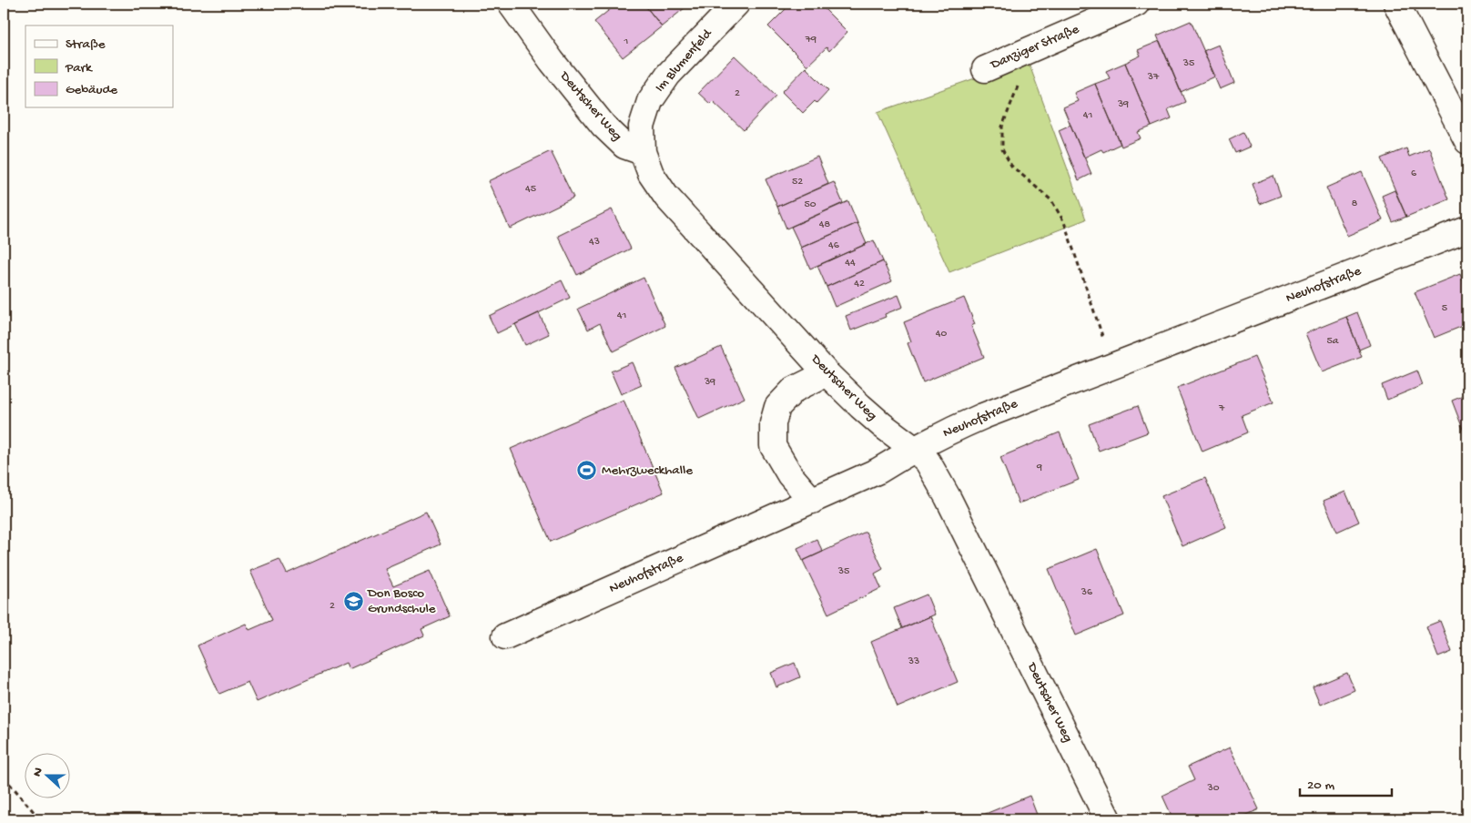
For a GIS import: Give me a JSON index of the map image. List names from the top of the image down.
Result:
{
  "streets": {
    "street": [
      "Danziger Straße",
      "Im Blumenfeld",
      "Deutscher Weg",
      "Neuhofstraße"
    ]
  },
  "crossings": [
    ["Im Blumenfeld", "Deutscher Weg"],
    ["Deutscher Weg", "Neuhofstraße"]
  ],
  "places": {
    "sports": ["Mehrzweckhalle"],
    "school or university": ["Don Bosco Grundschule"]
  },
  "house_numbers": [
    "79",
    "1",
    "35",
    "37",
    "2",
    "39",
    "41",
    "6",
    "52",
    "45",
    "8",
    "50",
    "48",
    "43",
    "46",
    "44",
    "42",
    "5",
    "41",
    "40",
    "5a",
    "39",
    "7",
    "9",
    "35",
    "36",
    "2",
    "33",
    "30"
  ],
  "legend": ["Straße", "Park", "Gebäude"],
  "scale_bar": "20 m",
  "north": "left"
}
